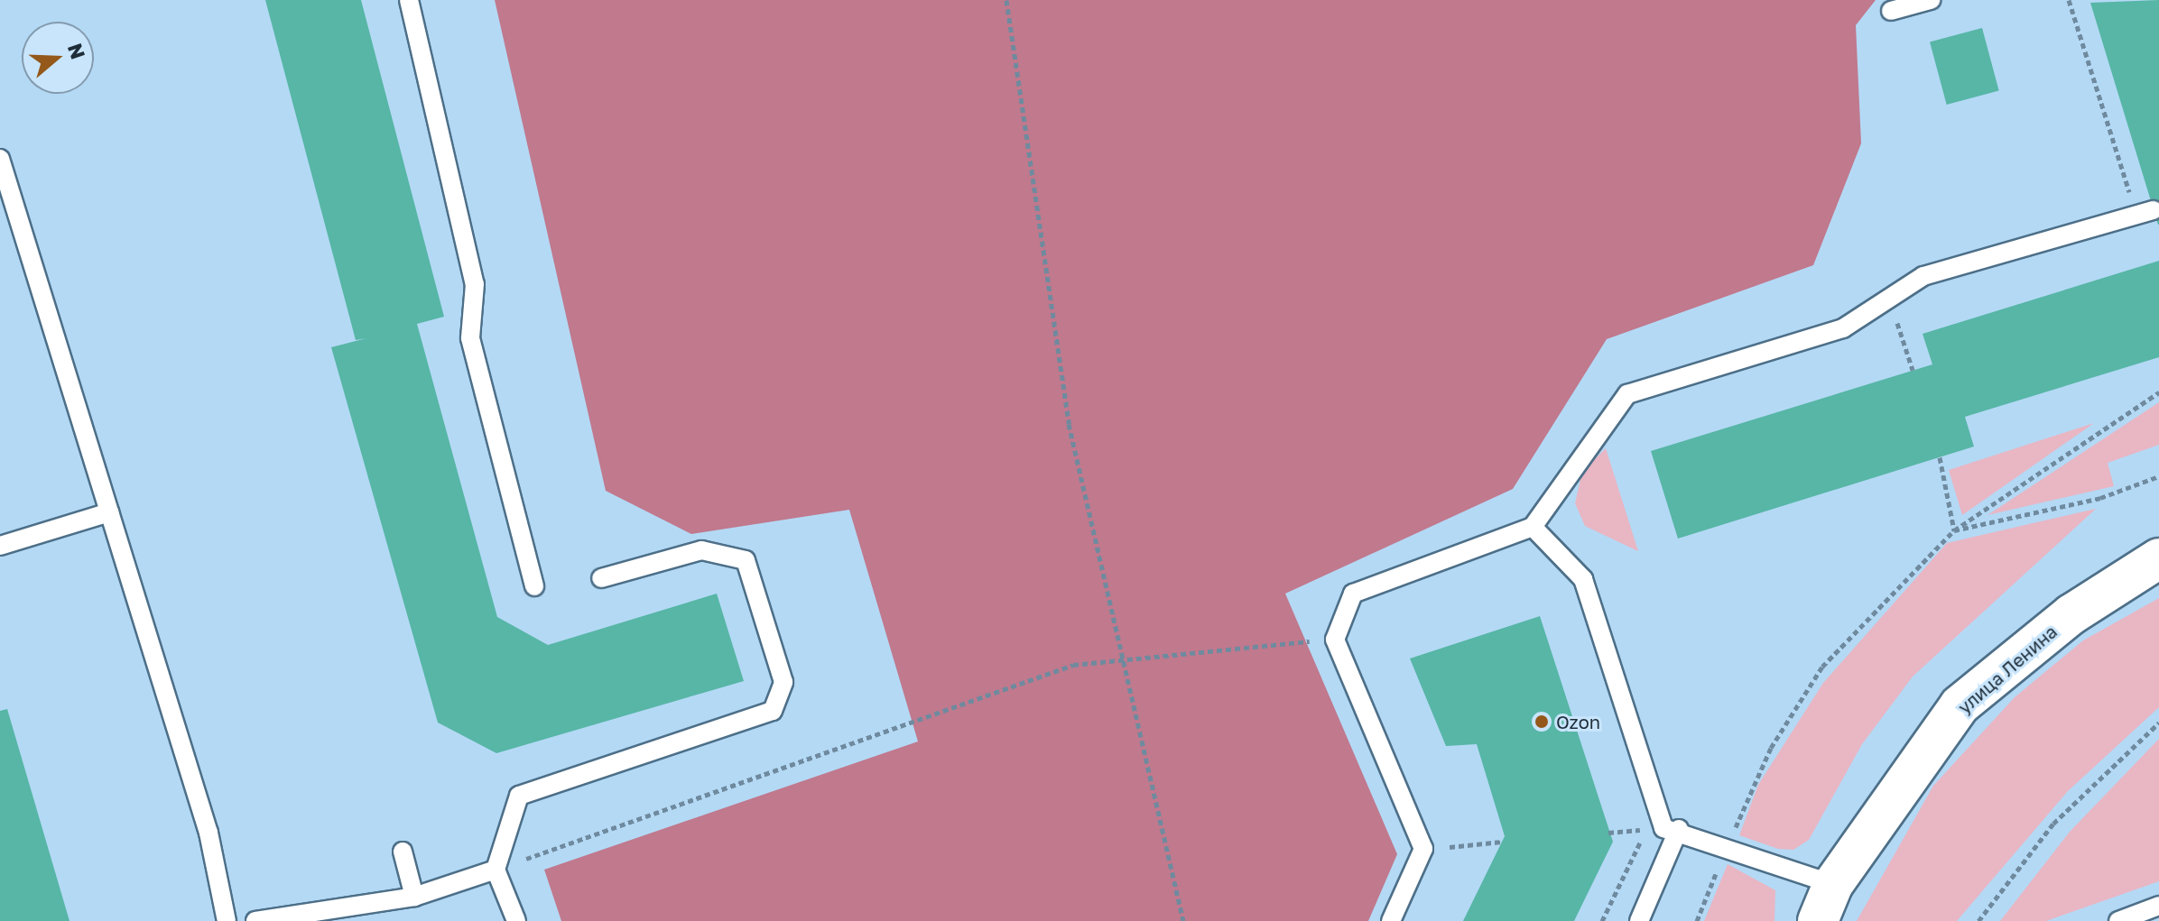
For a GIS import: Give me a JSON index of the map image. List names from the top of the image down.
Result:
{
  "streets": {
    "main road": ["улица Ленина"]
  },
  "places": ["Ozon"],
  "north": "right"
}
